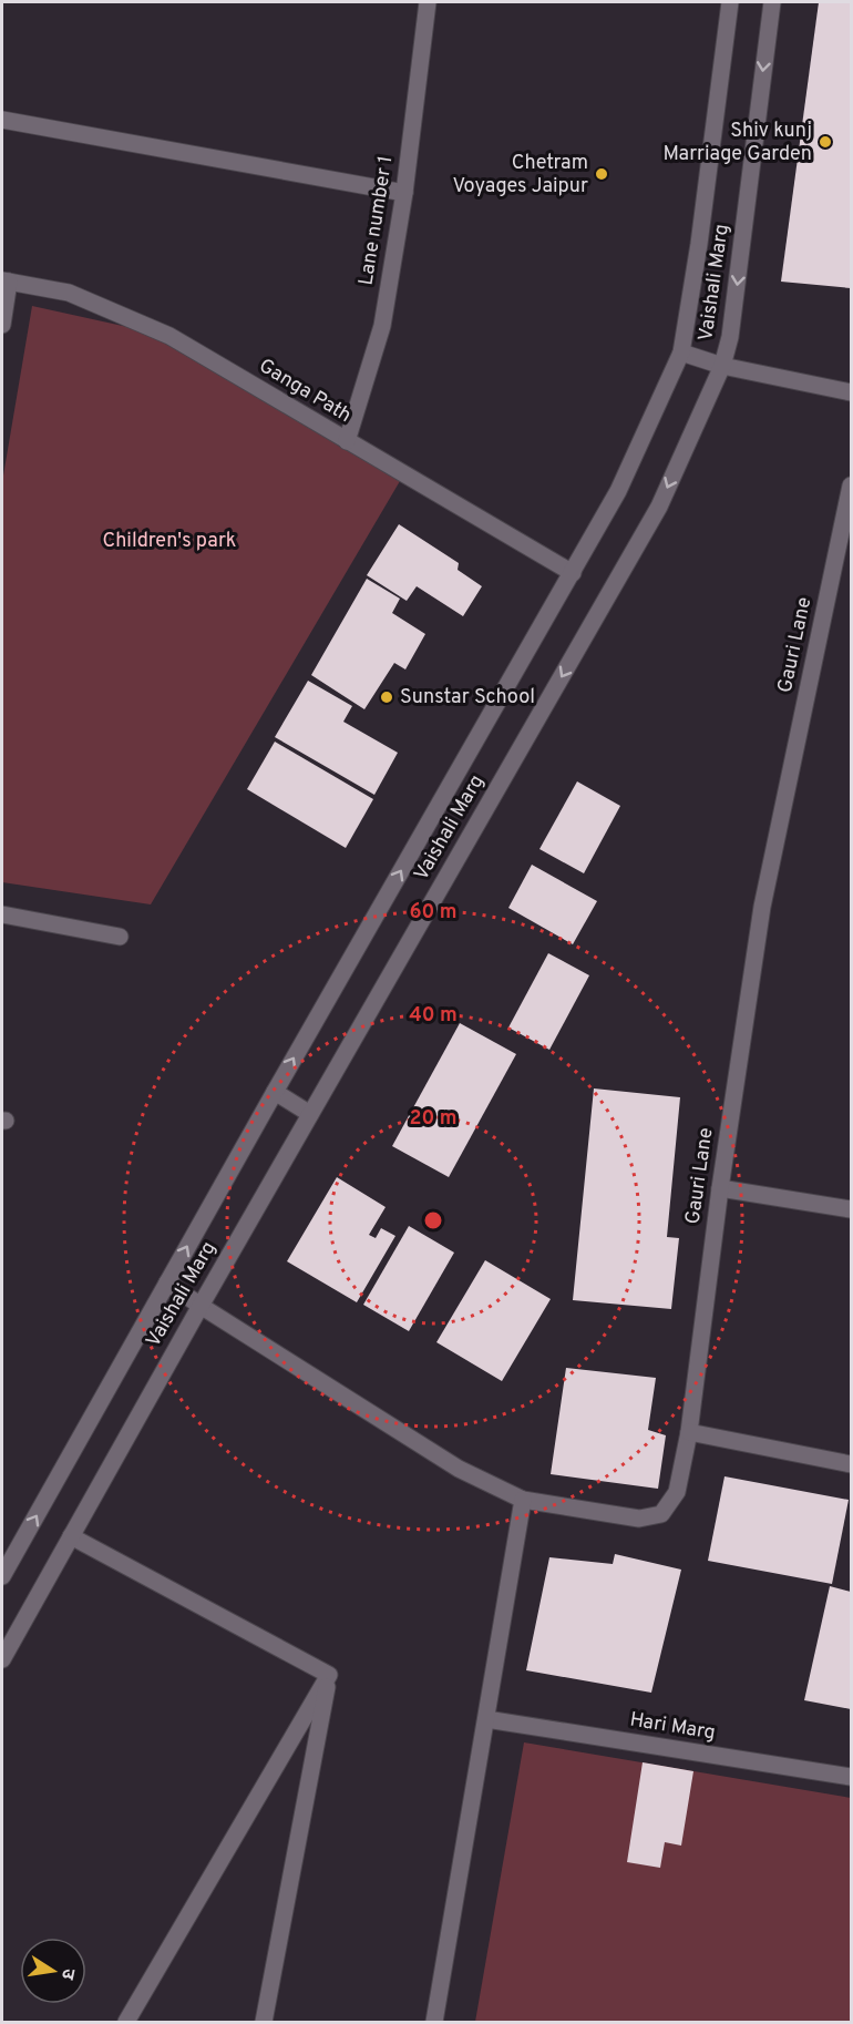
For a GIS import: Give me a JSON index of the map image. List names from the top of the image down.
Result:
{
  "streets": {
    "street": [
      "Lane number 1",
      "Vaishali Marg",
      "Ganga Path",
      "Gauri Lane",
      "Hari Marg"
    ]
  },
  "crossings": [
    ["Lane number 1", "Ganga Path"],
    ["Vaishali Marg", "Ganga Path"],
    ["Vaishali Marg", "Gauri Lane"]
  ],
  "parks": ["Children's park"],
  "places": ["Shiv kunj Marriage Garden", "Chetram Voyages Jaipur", "Sunstar School"],
  "north": "right",
  "rings": ["60 m", "40 m", "20 m"]
}
